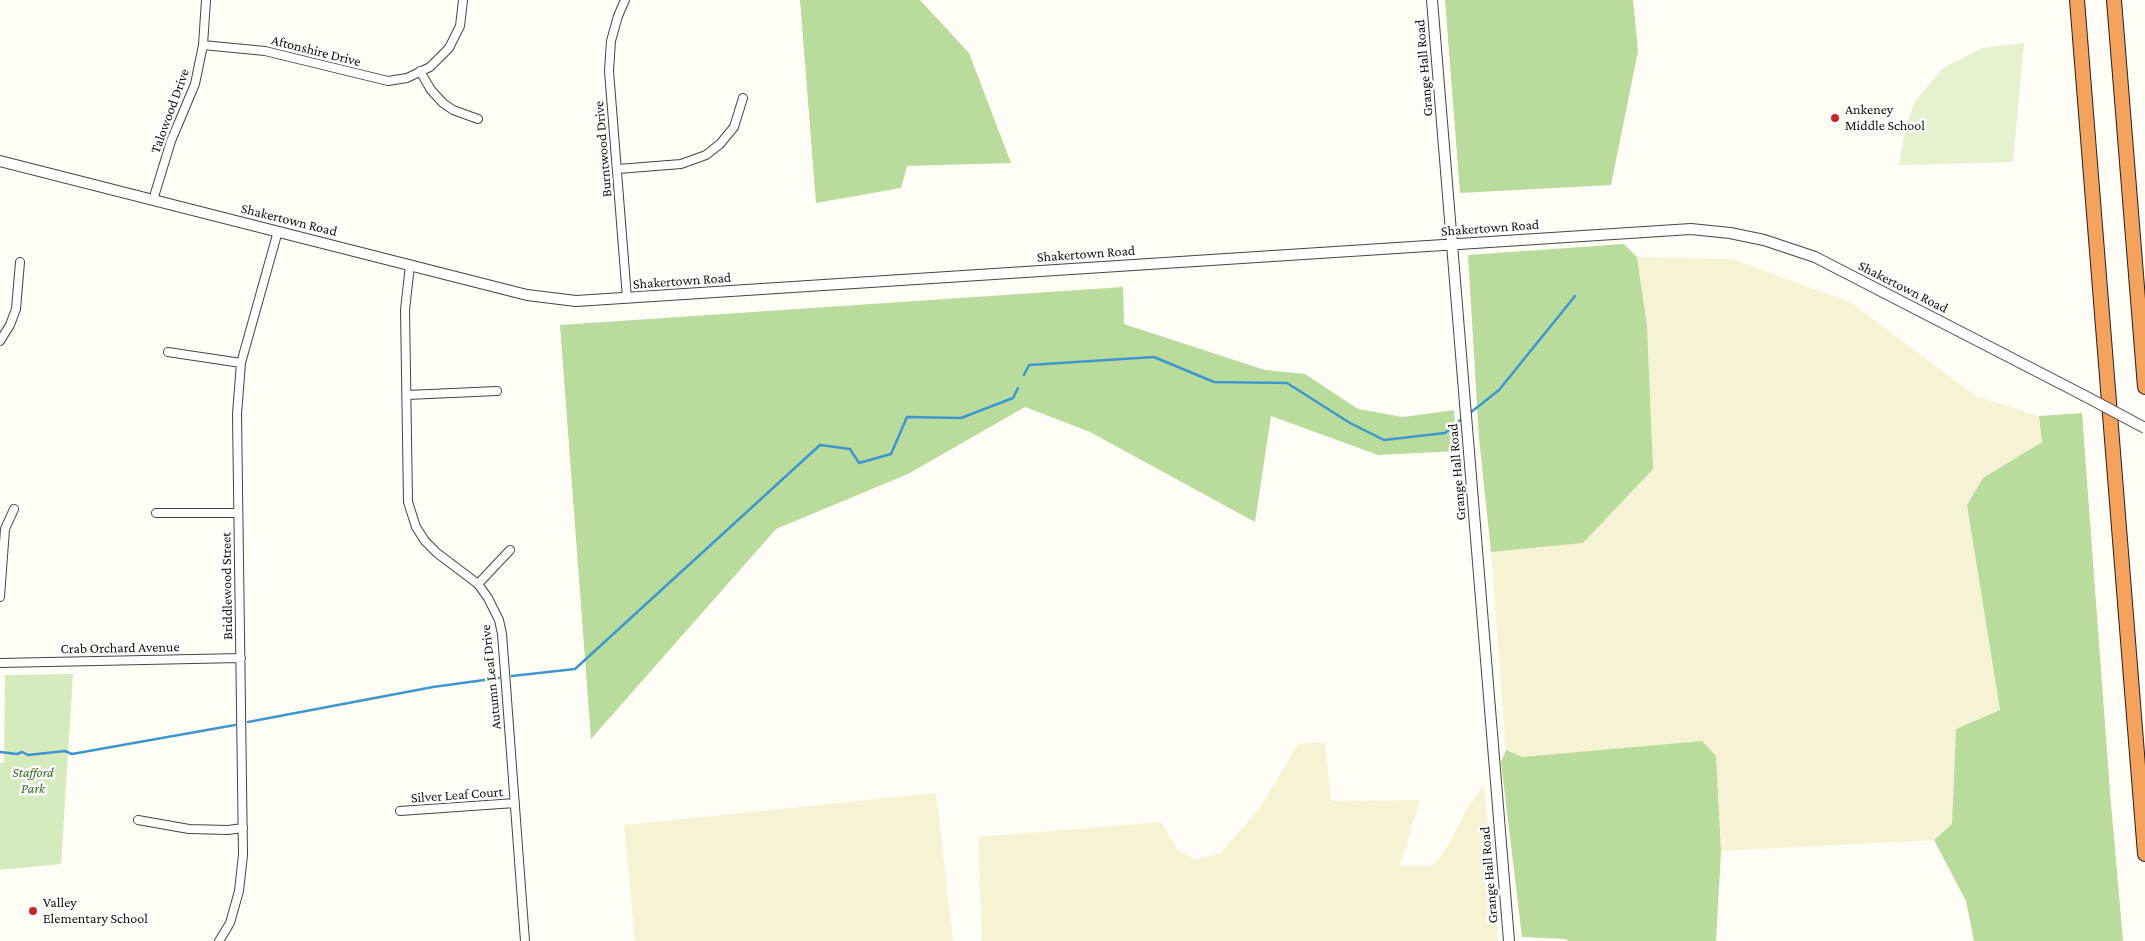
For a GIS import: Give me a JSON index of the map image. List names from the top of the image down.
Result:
{
  "streets": {
    "street": [
      "Aftonshire Drive",
      "Grange Hall Road",
      "Talowood Drive",
      "Burntwood Drive",
      "Shakertown Road",
      "Briddlewood Street",
      "Crab Orchard Avenue",
      "Autumn Leaf Drive",
      "Silver Leaf Court"
    ]
  },
  "crossings": [
    ["Aftonshire Drive", "Talowood Drive"],
    ["Grange Hall Road", "Shakertown Road"],
    ["Talowood Drive", "Shakertown Road"],
    ["Burntwood Drive", "Shakertown Road"],
    ["Shakertown Road", "Briddlewood Street"],
    ["Shakertown Road", "Autumn Leaf Drive"],
    ["Briddlewood Street", "Crab Orchard Avenue"],
    ["Autumn Leaf Drive", "Silver Leaf Court"]
  ],
  "parks": ["Stafford Park"],
  "places": ["Ankeney Middle School", "Valley Elementary School"]
}
